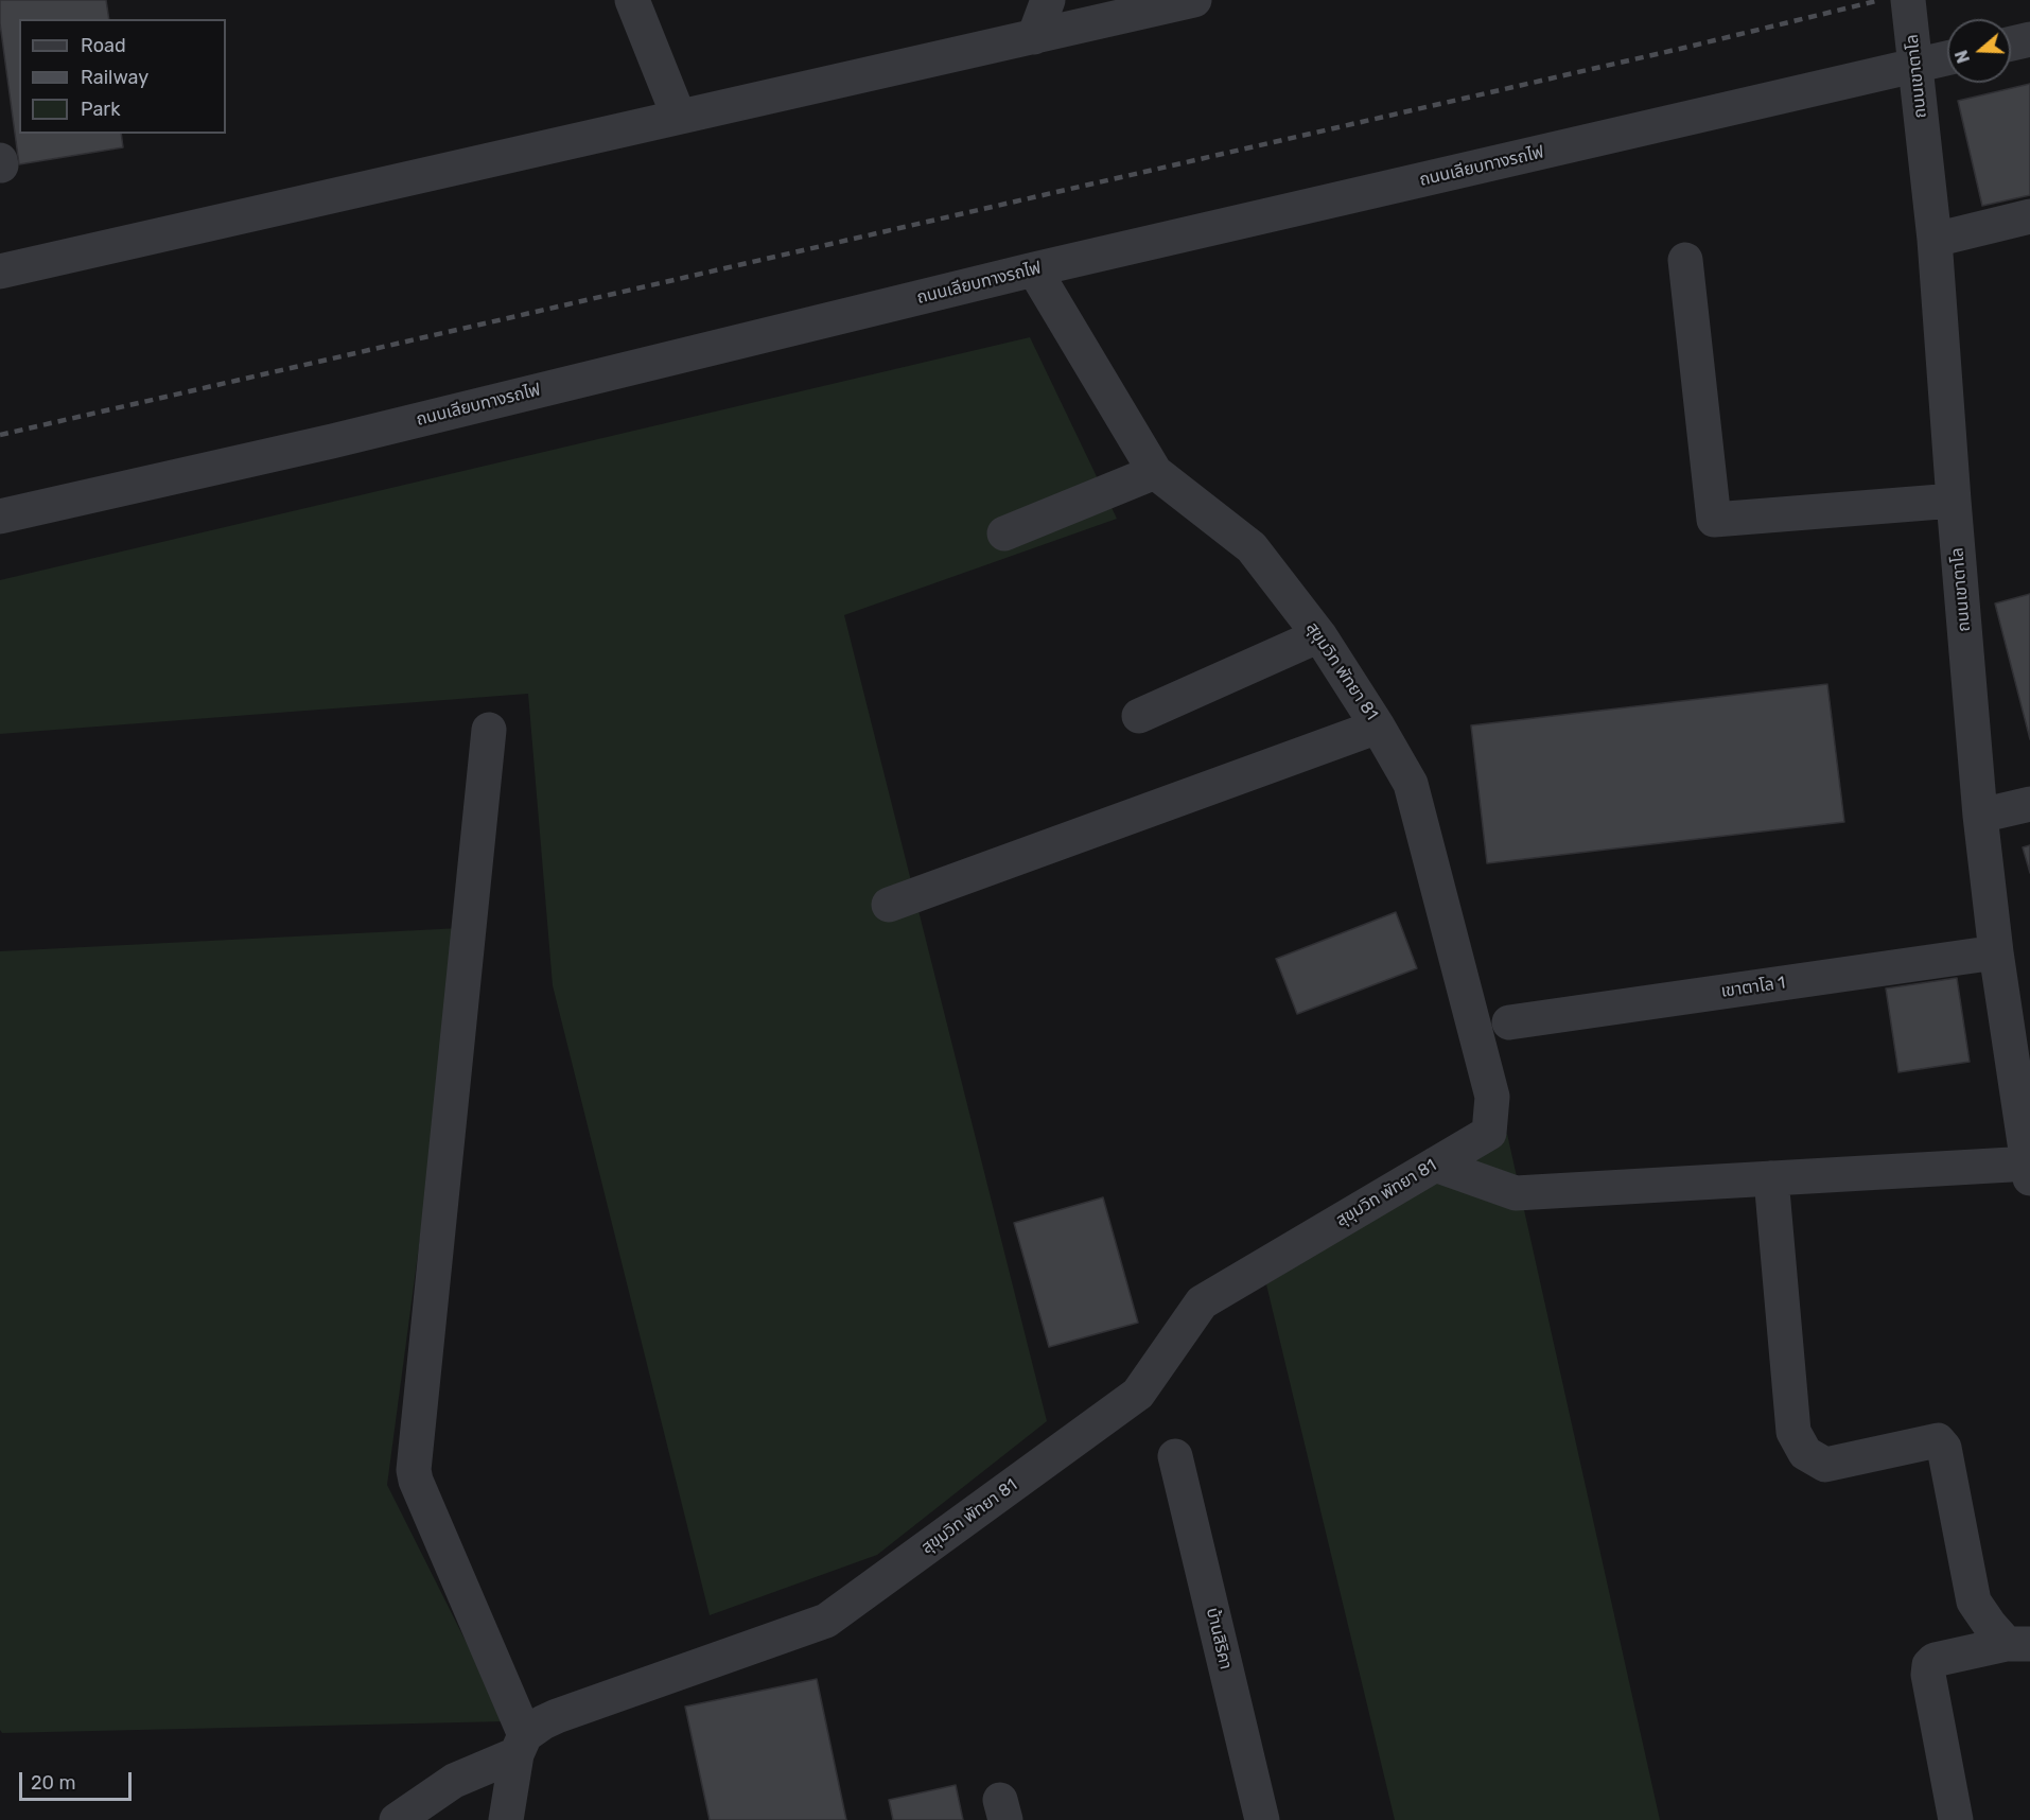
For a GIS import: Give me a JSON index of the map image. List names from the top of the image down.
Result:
{
  "streets": {
    "street": [
      "ถนนเขาตาโล",
      "ถนนเลียบทางรถไฟ",
      "สุขุมวิท พัทยา 81",
      "เขาตาโล 1",
      "บ้านสิริคา"
    ]
  },
  "crossings": [
    ["ถนนเขาตาโล", "ถนนเลียบทางรถไฟ"],
    ["ถนนเขาตาโล", "เขาตาโล 1"],
    ["ถนนเลียบทางรถไฟ", "สุขุมวิท พัทยา 81"]
  ],
  "legend": ["Road", "Railway", "Park"],
  "scale_bar": "20 m",
  "north": "left"
}
